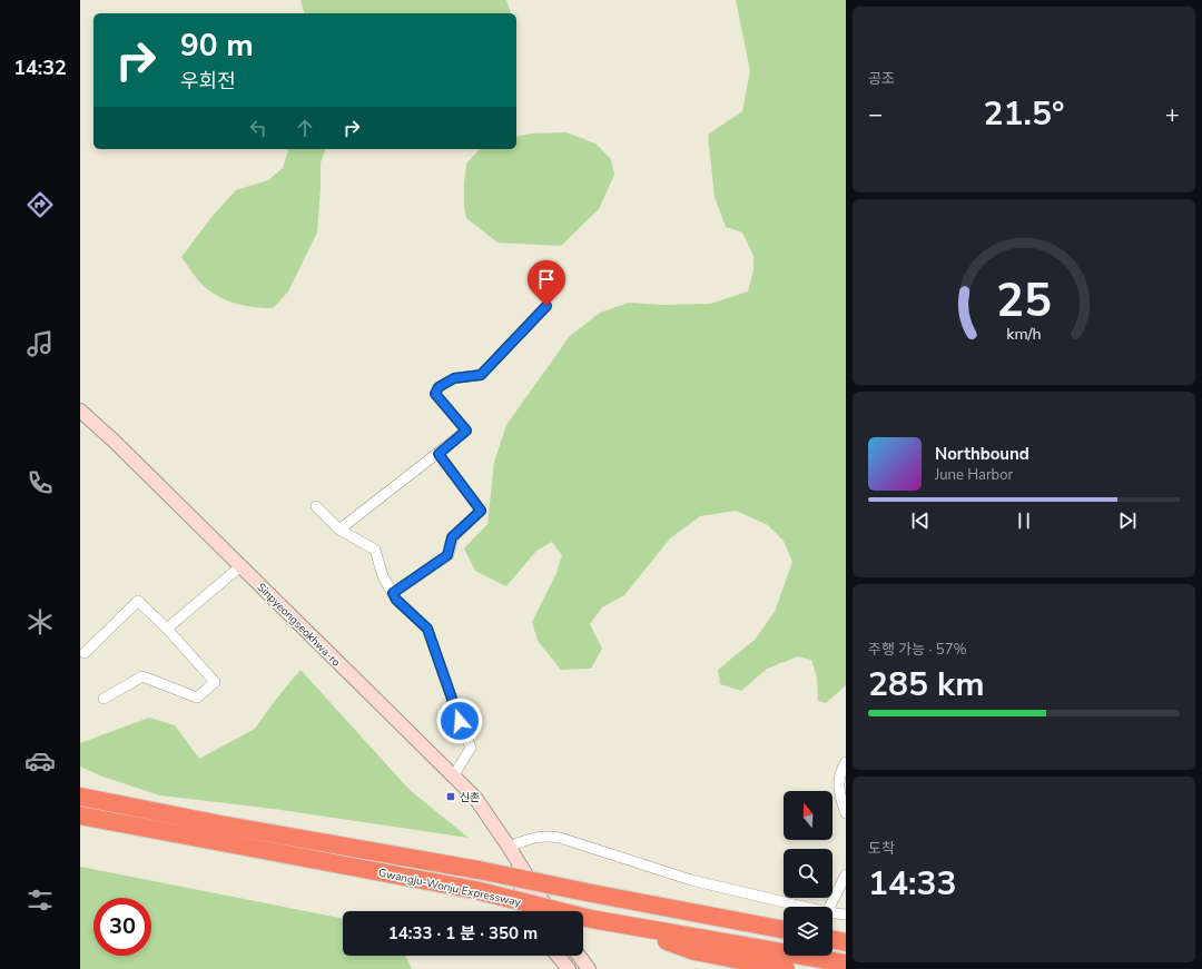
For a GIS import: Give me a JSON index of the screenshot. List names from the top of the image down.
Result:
{
  "streets": {
    "highway": ["Gwangju-Wonju Expressway"],
    "main road": ["Sinpyeongseokhwa-ro"]
  },
  "places": {
    "transit": ["신촌"]
  },
  "north": "top",
  "page": {
    "tabs": "14:32",
    "tile": [
      "공조",
      ["주행 가능 · 57%", "285 km"],
      ["도착", "14:33"]
    ],
    "turn": ["90 m", "우회전"],
    "heat": ["−", "21.5°", "+"],
    "song": ["Northbound", "June Harbor"],
    "limit": "30",
    "trip": "14:33 · 1 분 · 350 m",
    "gauge": ["25", "km/h"]
  }
}
